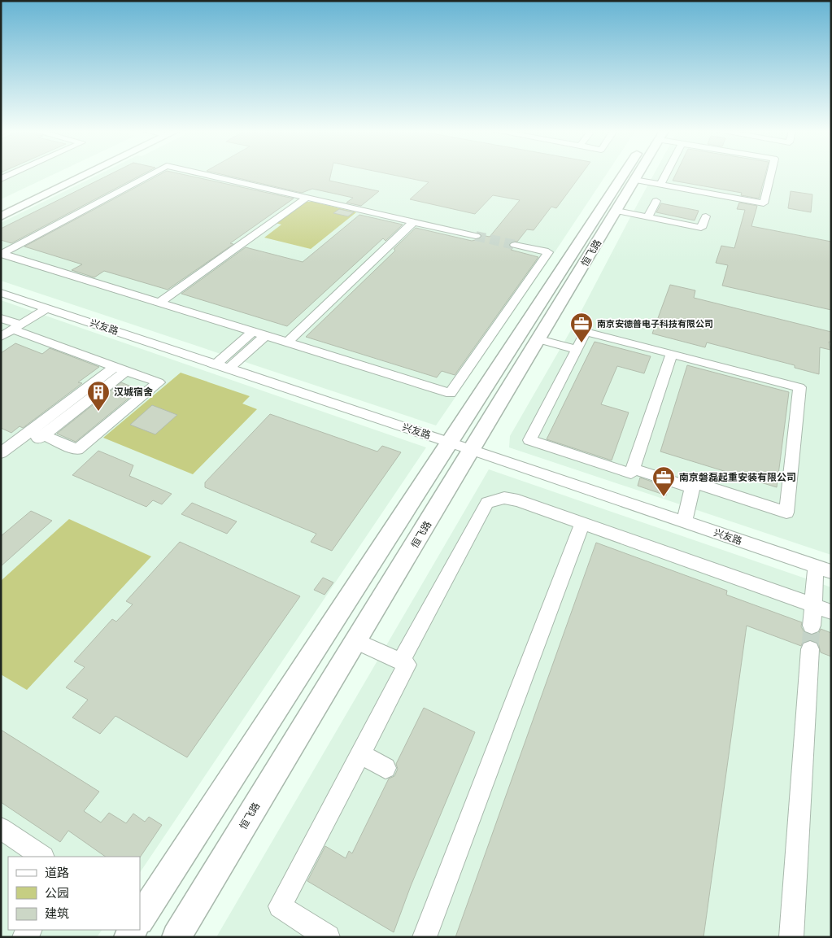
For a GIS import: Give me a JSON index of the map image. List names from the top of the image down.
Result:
{
  "streets": {
    "main road": ["恒飞路"],
    "street": ["兴友路"]
  },
  "crossings": [
    ["恒飞路", "兴友路"]
  ],
  "places": {
    "office": ["南京安德普电子科技有限公司", "南京磐磊起重安装有限公司"],
    "building": ["汉城宿舍"]
  },
  "legend": ["道路", "公园", "建筑"]
}
